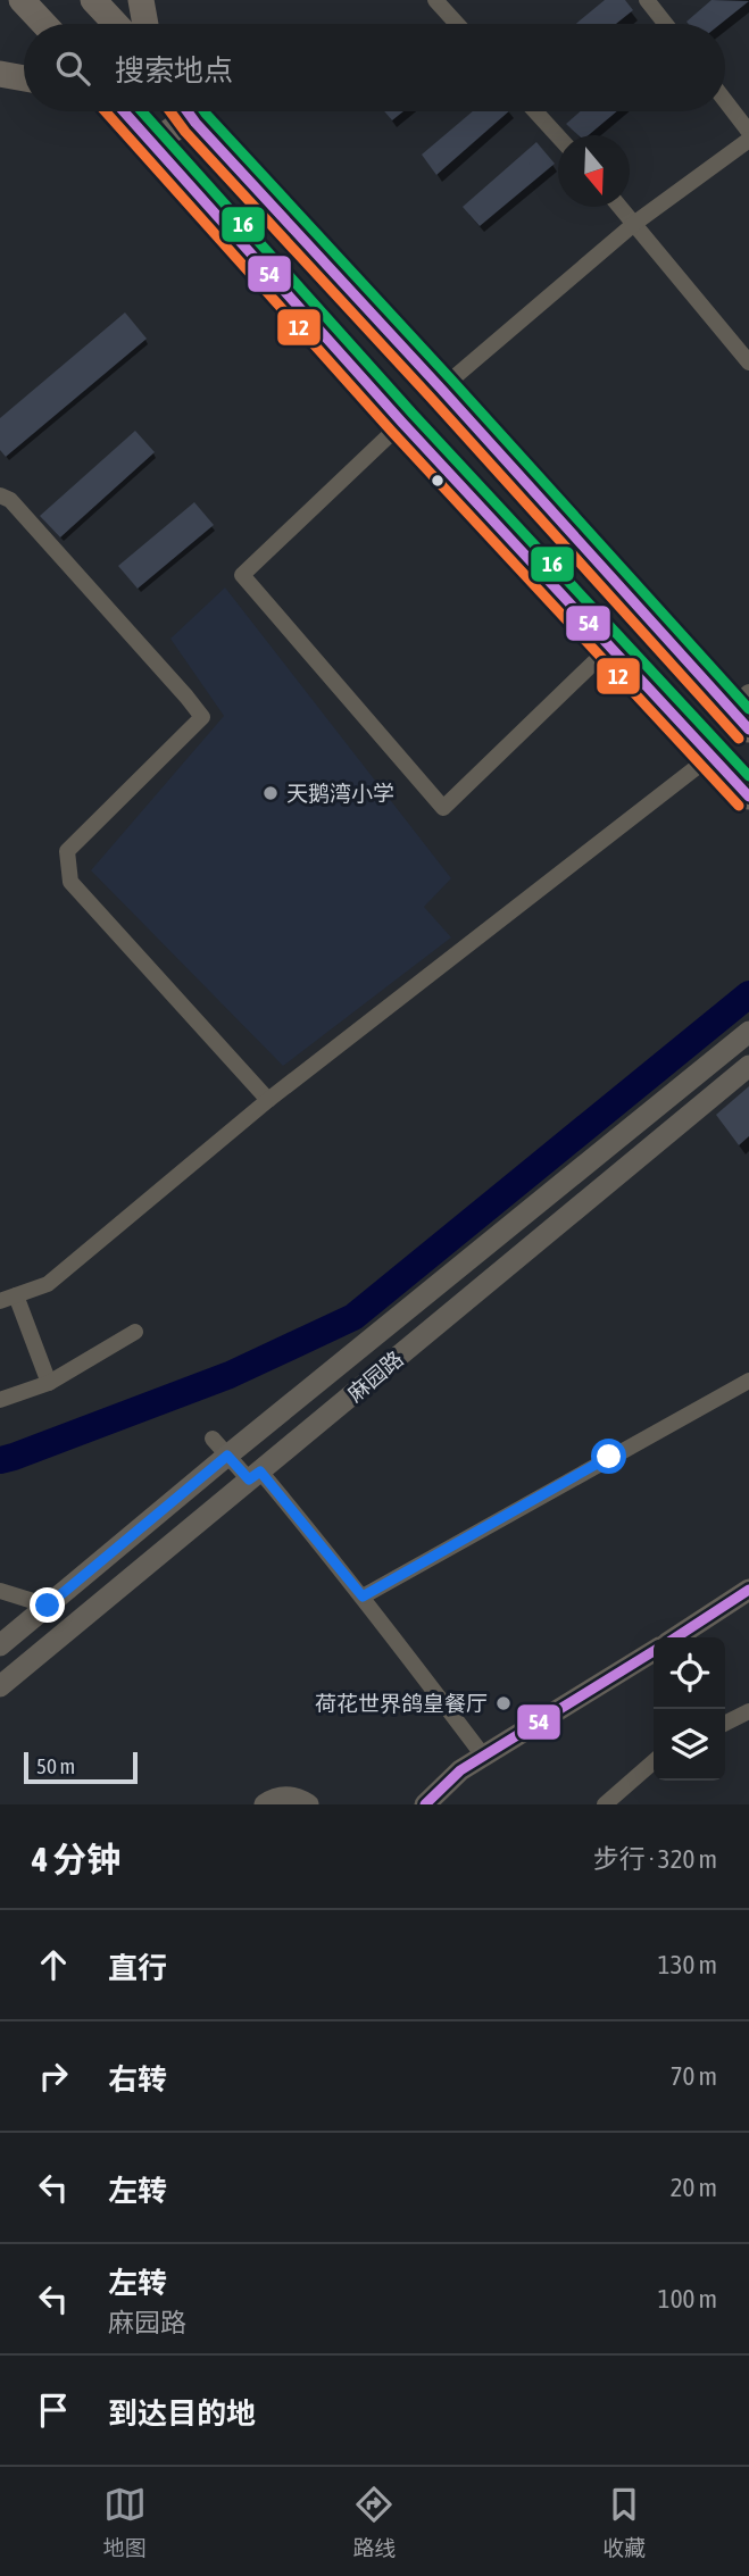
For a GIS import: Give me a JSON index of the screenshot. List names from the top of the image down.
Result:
{
  "streets": {
    "street": ["麻园路"]
  },
  "places": ["天鹅湾小学", "荷花世界鸽皇餐厅"],
  "lines": ["transit line 54", "transit line 12", "transit line 16"],
  "scale_bar": "50 m",
  "north": "bottom",
  "page": {
    "search": "搜索地点",
    "scale": "50 m",
    "heading": ["4 分钟", "步行 · 320 m"],
    "list": [
      ["直行", "130 m"],
      ["右转", "70 m"],
      ["左转", "20 m"],
      ["左转", "麻园路", "100 m"],
      "到达目的地"
    ],
    "nav": ["地图", "路线", "收藏"]
  }
}
